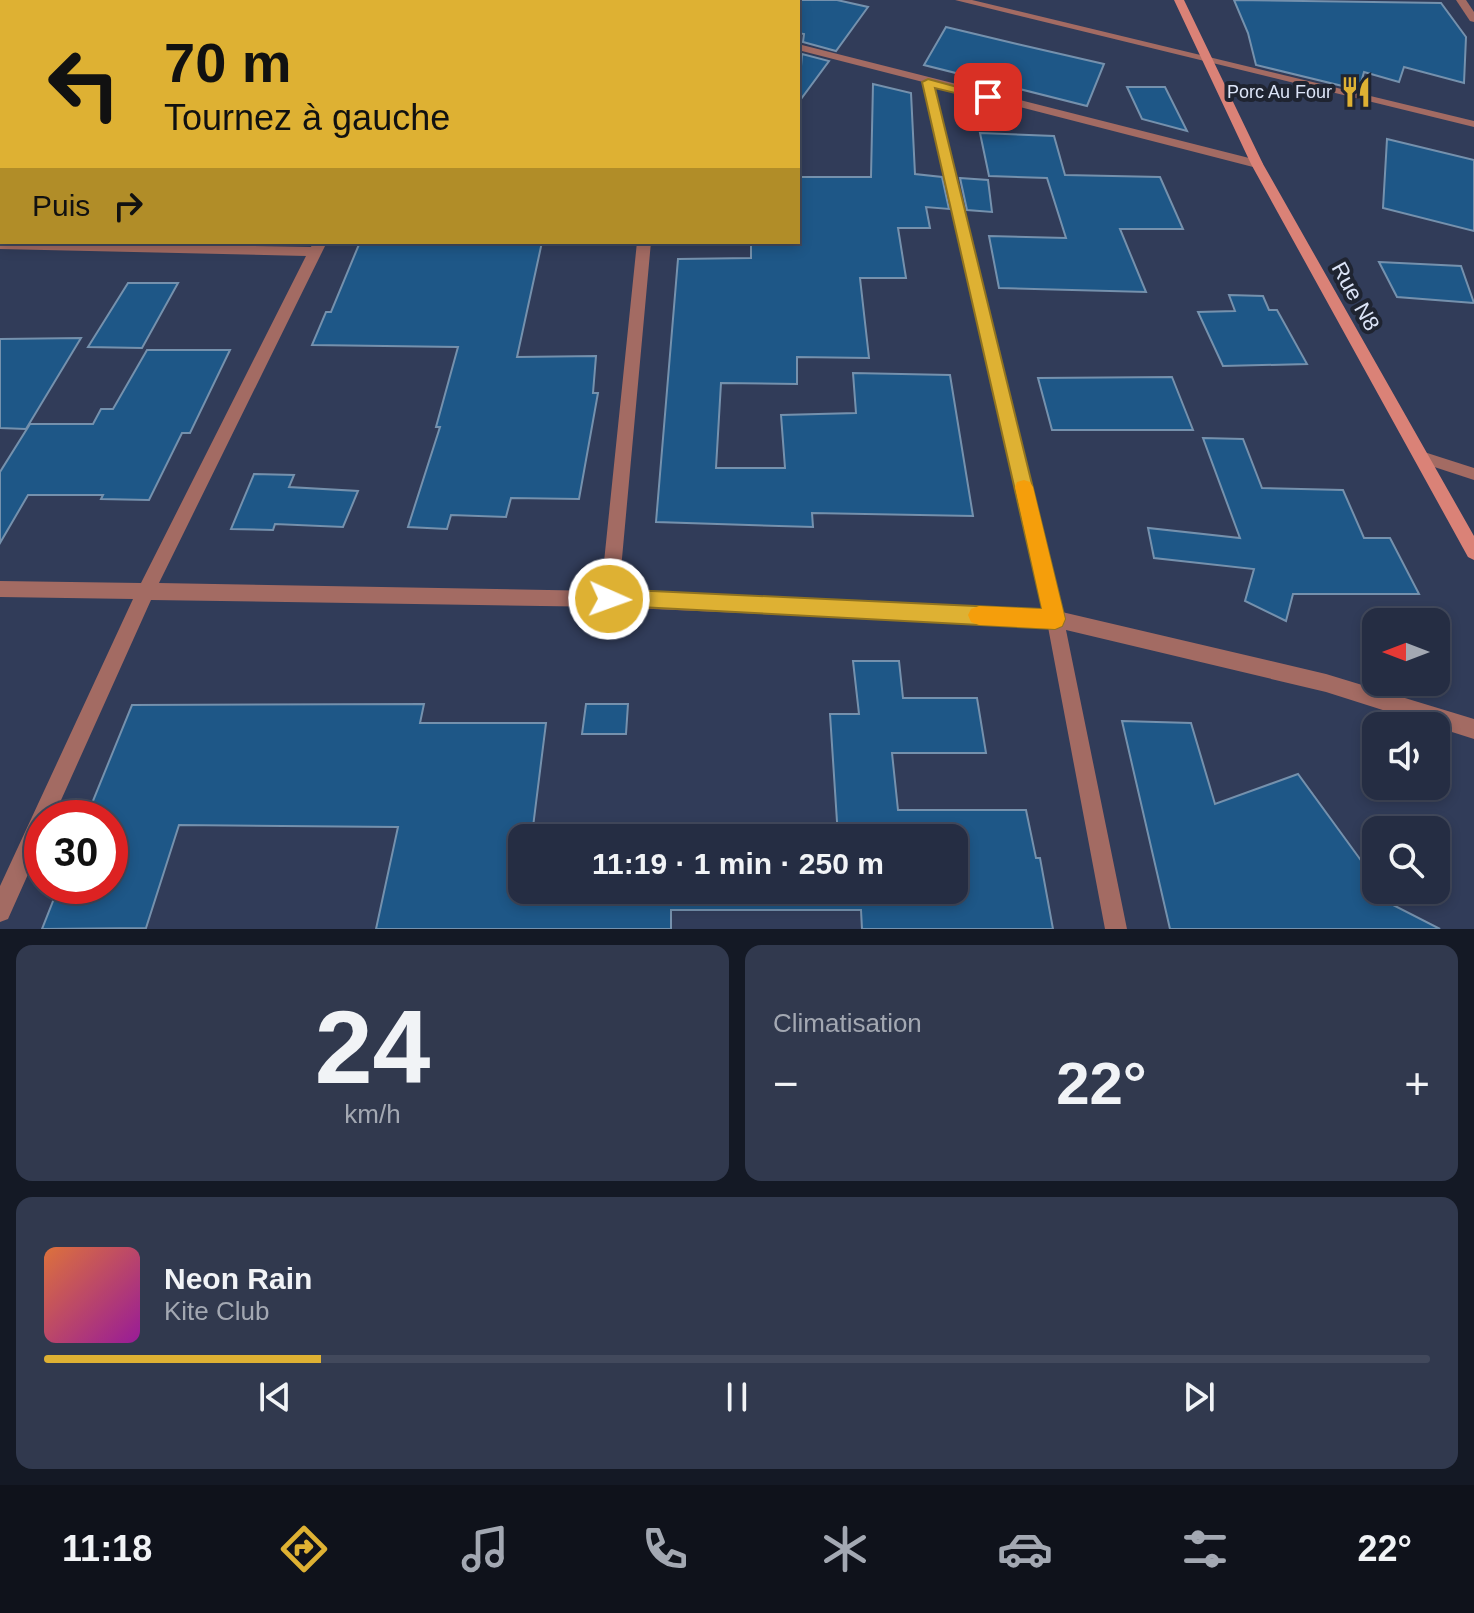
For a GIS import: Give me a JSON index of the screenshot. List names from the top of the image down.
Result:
{
  "streets": {
    "street": ["Rue N8"]
  },
  "places": {
    "restaurant": ["Porc Au Four"]
  },
  "north": "left",
  "page": {
    "turn": ["70 m", "Tournez à gauche"],
    "then": "Puis",
    "limit": "30",
    "trip": "11:19 · 1 min · 250 m",
    "tile": [
      ["24", "km/h"],
      "Climatisation"
    ],
    "heat": ["−", "22°", "+"],
    "song": ["Neon Rain", "Kite Club"],
    "tabs": ["11:18", "22°"]
  }
}
